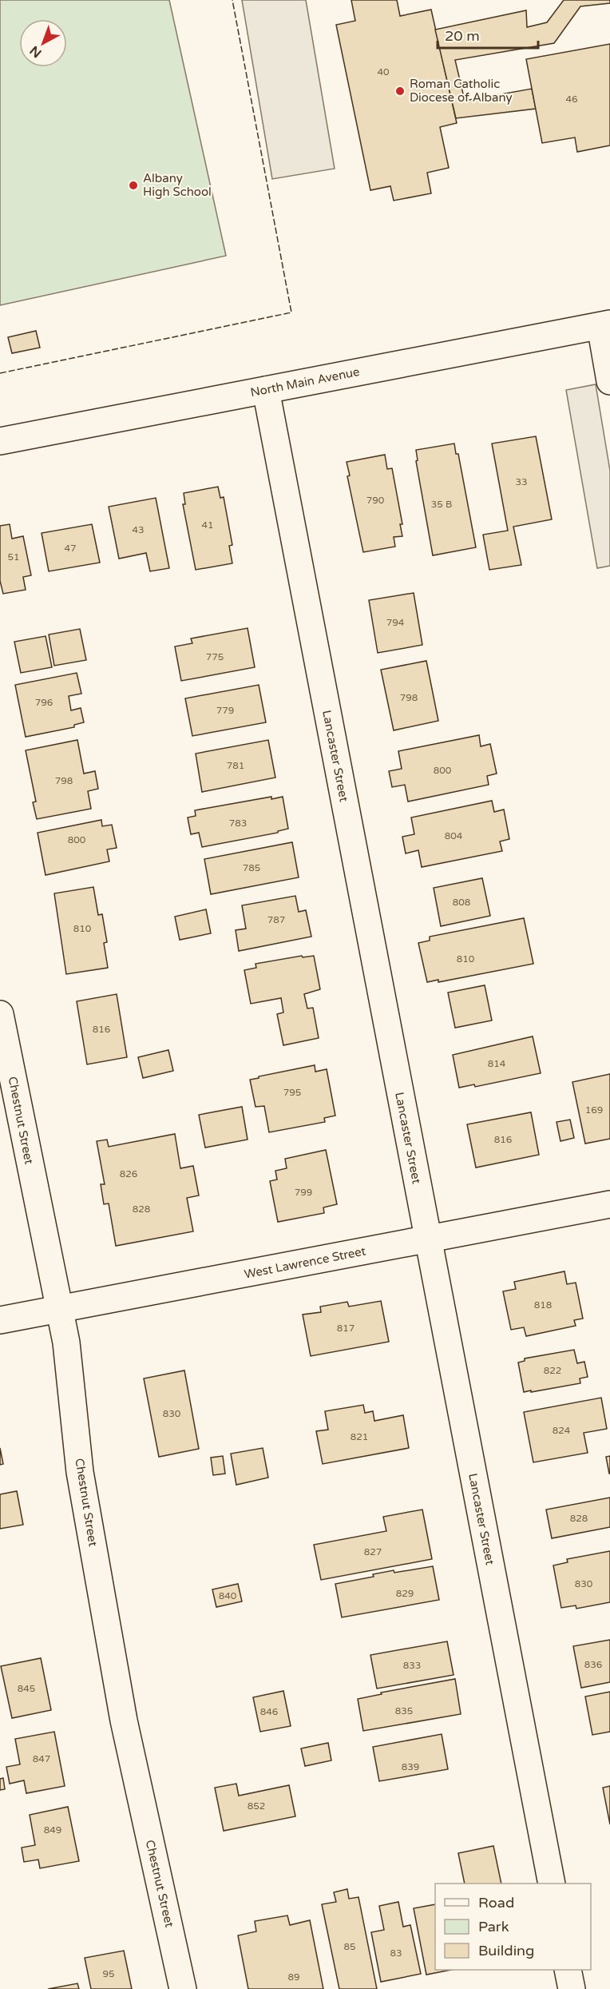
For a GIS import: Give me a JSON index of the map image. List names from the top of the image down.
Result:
{
  "streets": {
    "street": [
      "North Main Avenue",
      "Lancaster Street",
      "Chestnut Street",
      "West Lawrence Street"
    ]
  },
  "crossings": [
    ["North Main Avenue", "Lancaster Street"],
    ["Lancaster Street", "West Lawrence Street"],
    ["Chestnut Street", "West Lawrence Street"]
  ],
  "places": ["Roman Catholic Diocese of Albany", "Albany High School"],
  "house_numbers": [
    "40",
    "46",
    "33",
    "790",
    "35 B",
    "41",
    "43",
    "47",
    "51",
    "794",
    "775",
    "798",
    "796",
    "779",
    "781",
    "800",
    "798",
    "783",
    "804",
    "800",
    "785",
    "808",
    "787",
    "810",
    "810",
    "816",
    "814",
    "795",
    "169",
    "816",
    "826",
    "799",
    "828",
    "818",
    "817",
    "822",
    "830",
    "824",
    "821",
    "828",
    "827",
    "830",
    "829",
    "840",
    "836",
    "833",
    "845",
    "835",
    "846",
    "847",
    "839",
    "852",
    "849",
    "85",
    "83",
    "95",
    "89"
  ],
  "legend": ["Road", "Park", "Building"],
  "scale_bar": "20 m",
  "north": "bottom left"
}
